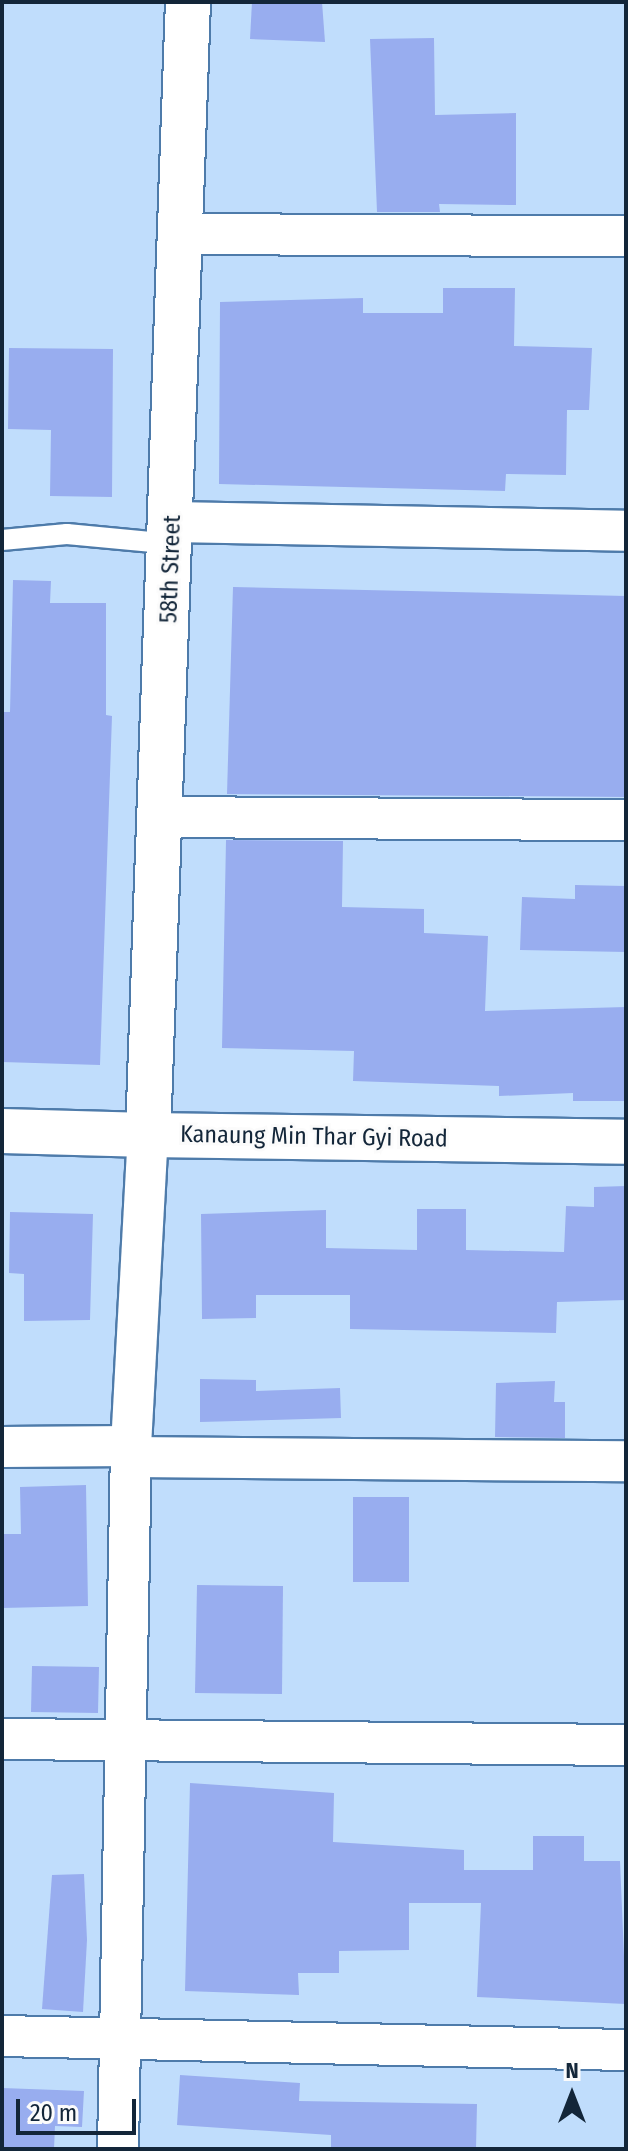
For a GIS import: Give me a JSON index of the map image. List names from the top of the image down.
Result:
{
  "streets": {
    "main road": ["58th Street", "Kanaung Min Thar Gyi Road"]
  },
  "crossings": [
    ["58th Street", "Kanaung Min Thar Gyi Road"]
  ],
  "scale_bar": "20 m",
  "north": "top"
}
